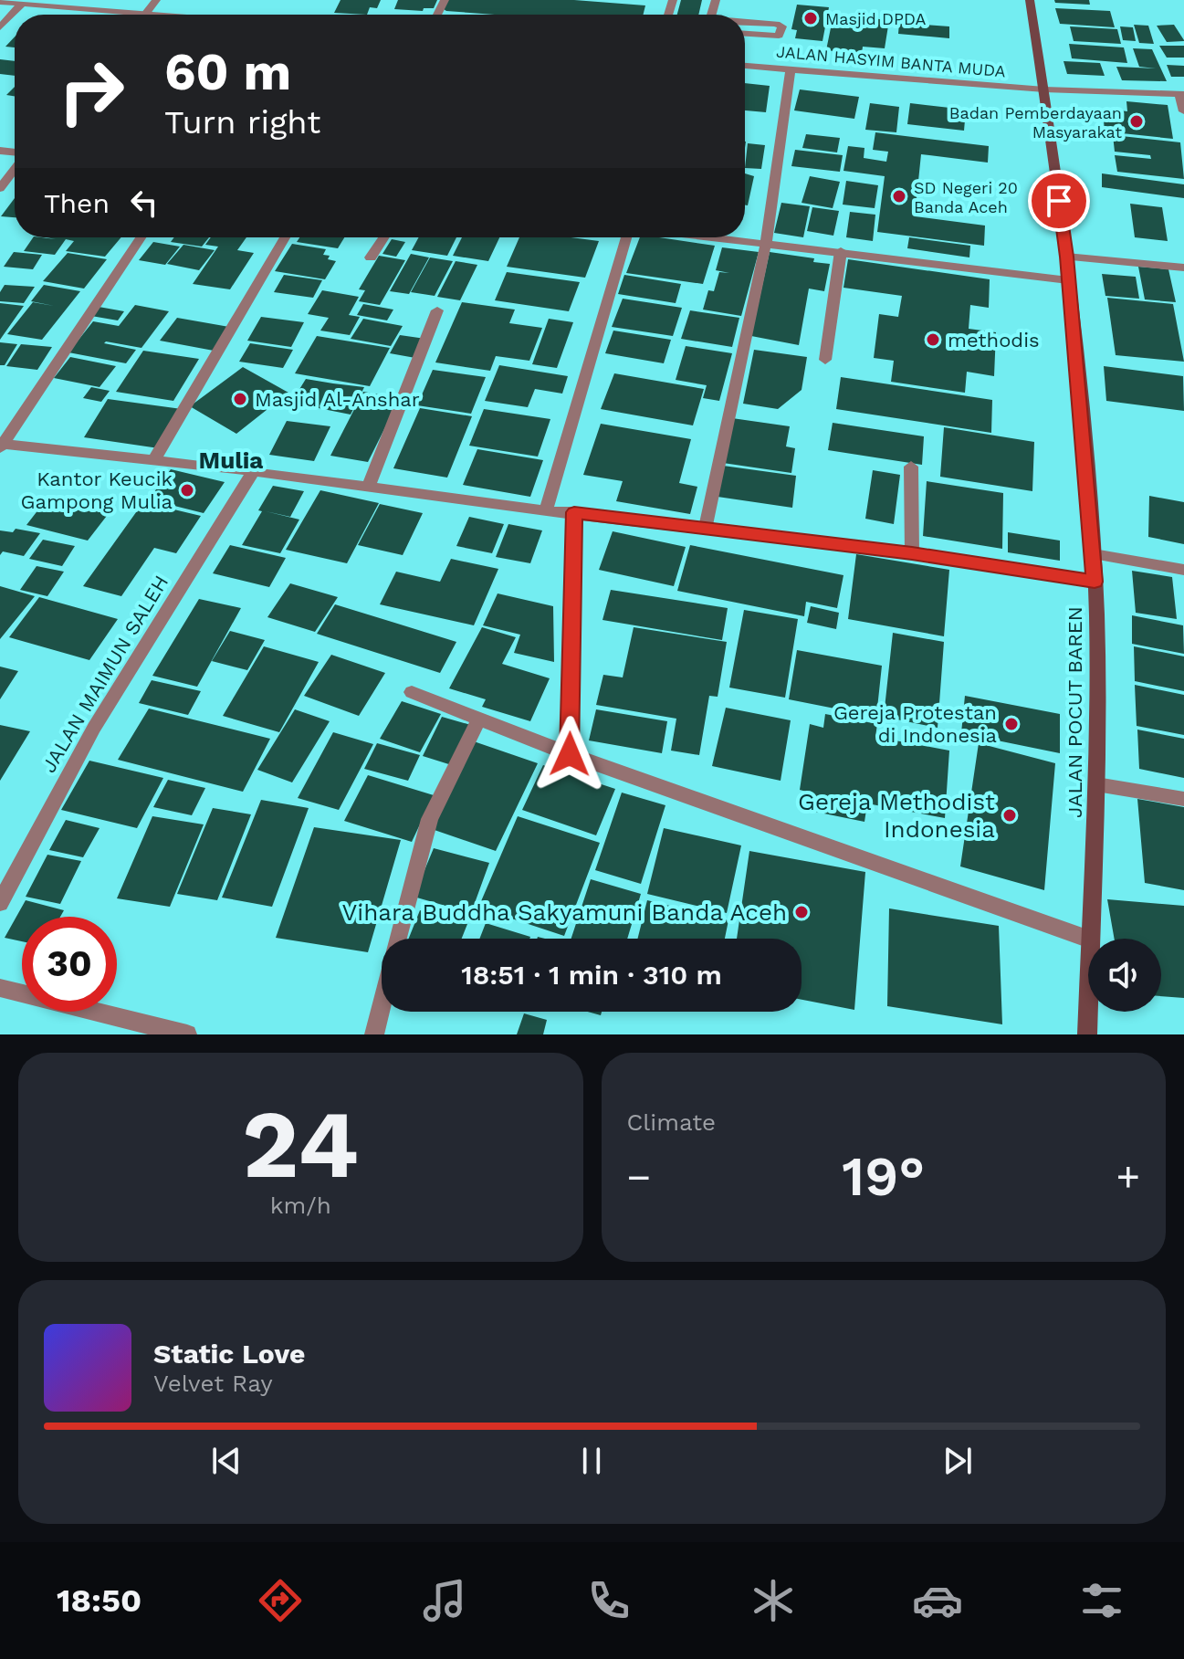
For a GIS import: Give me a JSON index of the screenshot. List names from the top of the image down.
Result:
{
  "streets": {
    "main road": ["JALAN POCUT BAREN"],
    "street": ["JALAN HASYIM BANTA MUDA", "JALAN MAIMUN SALEH"]
  },
  "crossings": [
    ["JALAN HASYIM BANTA MUDA", "JALAN POCUT BAREN"]
  ],
  "districts": ["Mulia"],
  "places": [
    "Masjid DPDA",
    "Badan Pemberdayaan Masyarakat",
    "SD Negeri 20 Banda Aceh",
    "methodis",
    "Masjid Al-Anshar",
    "Kantor Keucik Gampong Mulia",
    "Gereja Protestan di Indonesia",
    "Gereja Methodist Indonesia",
    "Vihara Buddha Sakyamuni Banda Aceh"
  ],
  "page": {
    "turn": ["60 m", "Turn right"],
    "then": "Then",
    "limit": "30",
    "trip": "18:51 · 1 min · 310 m",
    "tile": [
      ["24", "km/h"],
      "Climate"
    ],
    "heat": ["−", "19°", "+"],
    "song": ["Static Love", "Velvet Ray"],
    "tabs": "18:50"
  }
}
